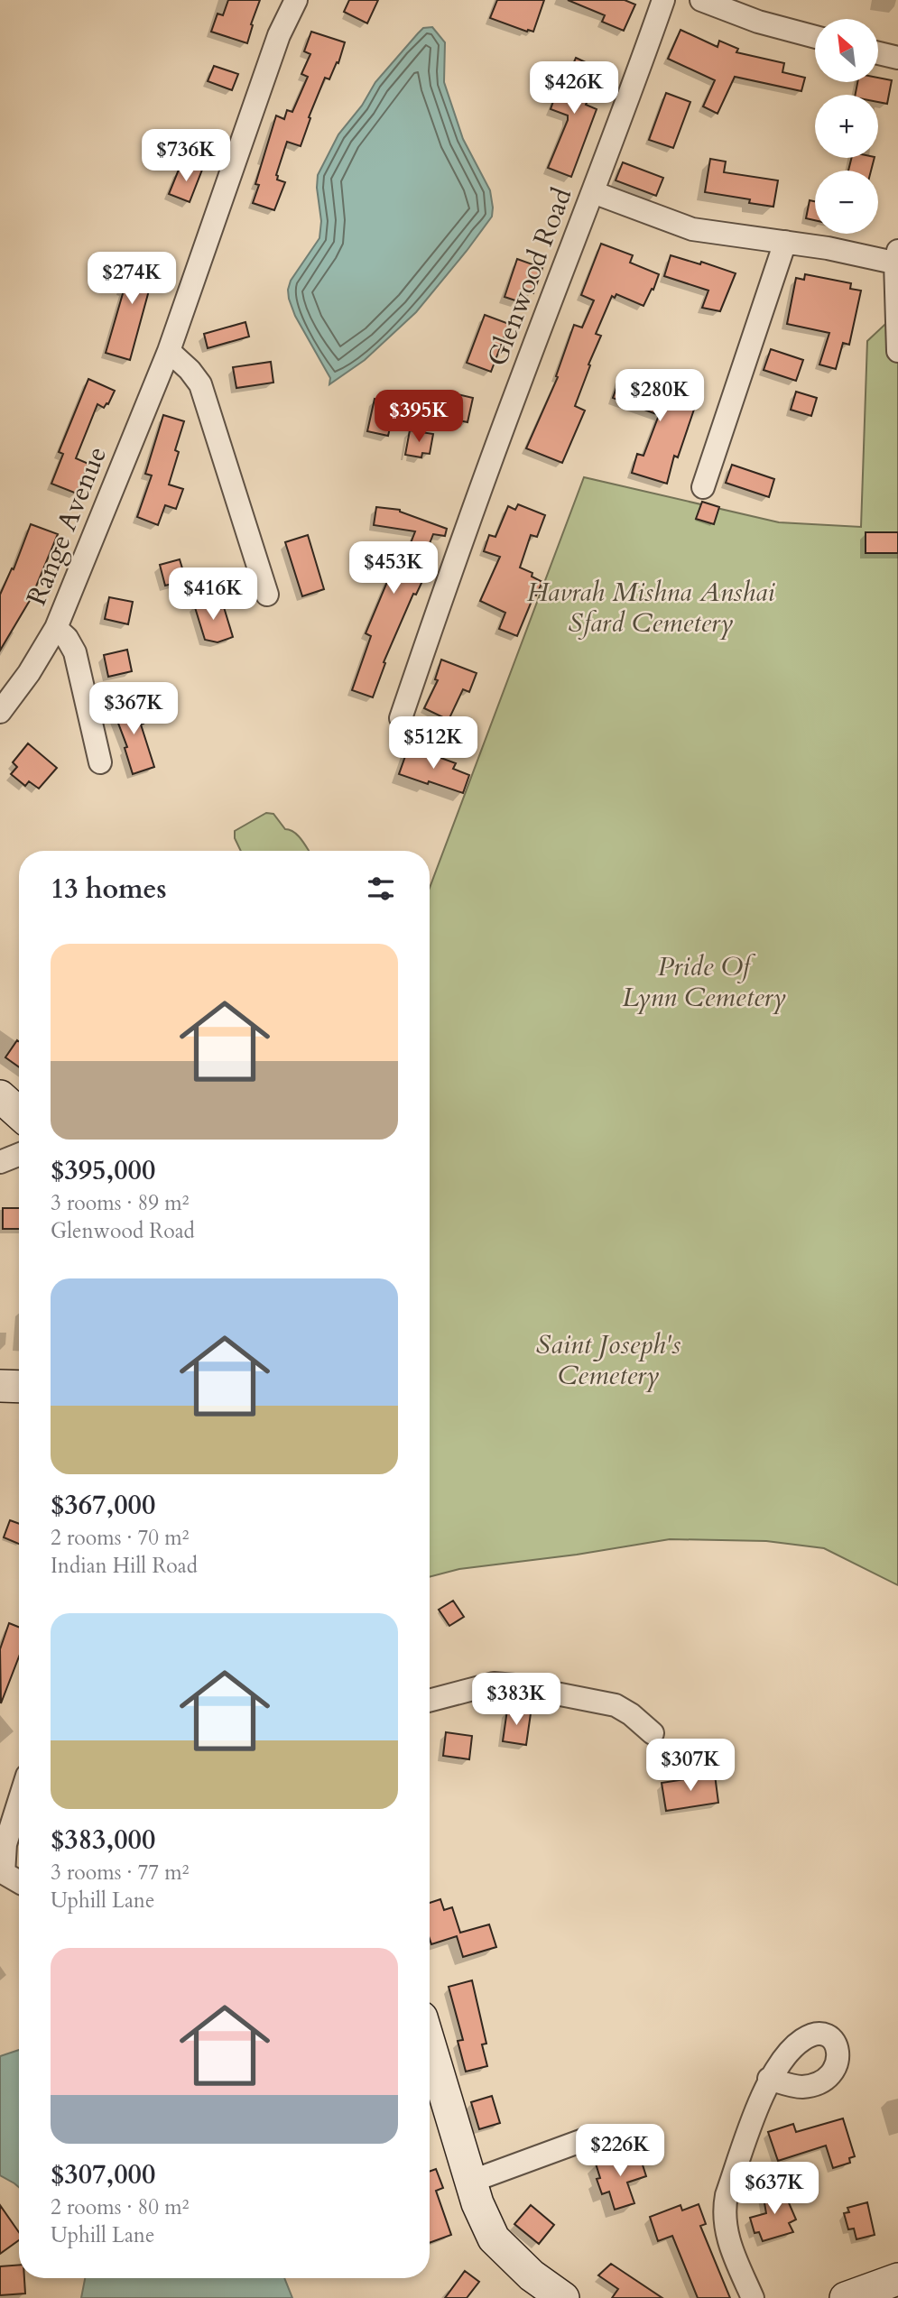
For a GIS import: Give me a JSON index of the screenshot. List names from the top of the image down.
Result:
{
  "streets": {
    "street": ["Glenwood Road", "Range Avenue"]
  },
  "parks": ["Havrah Mishna Anshai Sfard Cemetery", "Pride Of Lynn Cemetery", "Saint Joseph's Cemetery"],
  "north": "top left",
  "page": {
    "map_buttons": ["+", "−"],
    "price": [
      "$426K",
      "$736K",
      "$274K",
      "$280K",
      "$395K",
      "$453K",
      "$416K",
      "$367K",
      "$512K",
      "$383K",
      "$307K",
      "$226K",
      "$637K"
    ],
    "heading": "13 homes",
    "list": [
      {
        "name": "$395,000",
        "note": "3 rooms · 89 m² · Glenwood Road"
      },
      {
        "name": "$367,000",
        "note": "2 rooms · 70 m² · Indian Hill Road"
      },
      {
        "name": "$383,000",
        "note": "3 rooms · 77 m² · Uphill Lane"
      },
      {
        "name": "$307,000",
        "note": "2 rooms · 80 m² · Uphill Lane"
      }
    ]
  }
}
